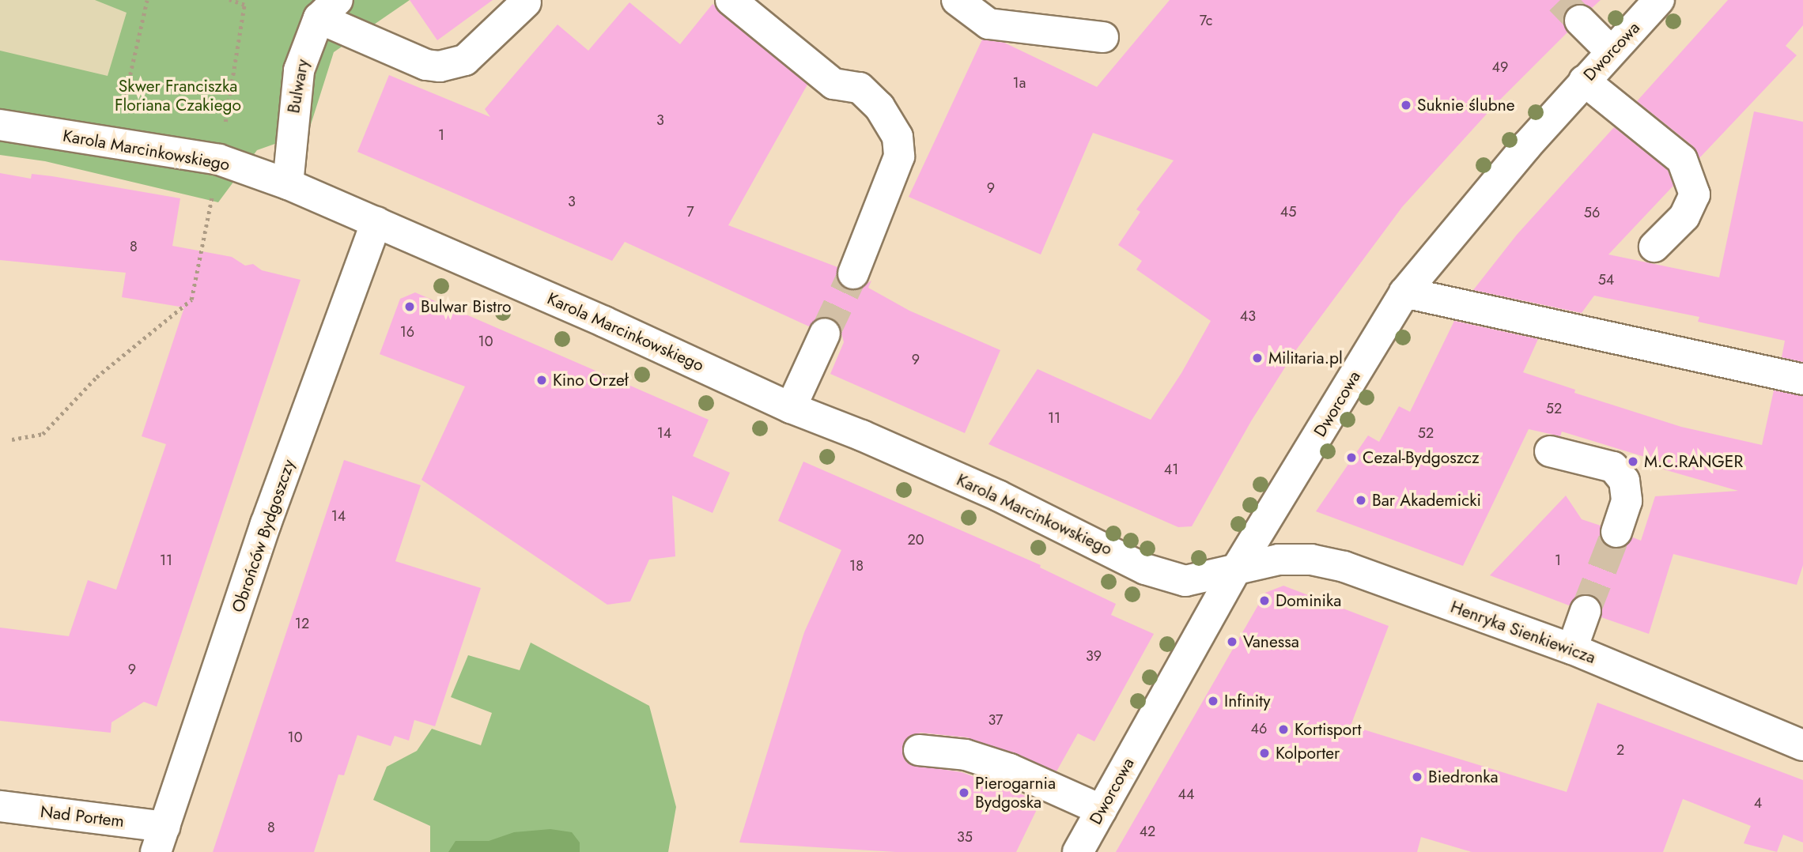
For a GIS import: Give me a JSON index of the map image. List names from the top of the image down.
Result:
{
  "streets": {
    "street": [
      "Dworcowa",
      "Bulwary",
      "Karola Marcinkowskiego",
      "Obrońców Bydgoszczy",
      "Henryka Sienkiewicza",
      "Nad Portem"
    ]
  },
  "crossings": [
    ["Dworcowa", "Karola Marcinkowskiego"],
    ["Dworcowa", "Henryka Sienkiewicza"],
    ["Bulwary", "Karola Marcinkowskiego"],
    ["Karola Marcinkowskiego", "Obrońców Bydgoszczy"],
    ["Karola Marcinkowskiego", "Henryka Sienkiewicza"],
    ["Obrońców Bydgoszczy", "Nad Portem"]
  ],
  "parks": ["Skwer Franciszka Floriana Czakiego"],
  "places": [
    "Suknie ślubne",
    "Bulwar Bistro",
    "Militaria.pl",
    "Kino Orzeł",
    "Cezal-Bydgoszcz",
    "M.C.RANGER",
    "Bar Akademicki",
    "Dominika",
    "Vanessa",
    "Infinity",
    "Kortisport",
    "Kolporter",
    "Biedronka",
    "Pierogarnia Bydgoska"
  ],
  "house_numbers": [
    "7c",
    "49",
    "1a",
    "3",
    "1",
    "9",
    "3",
    "7",
    "45",
    "56",
    "8",
    "54",
    "43",
    "16",
    "10",
    "9",
    "52",
    "11",
    "14",
    "52",
    "41",
    "14",
    "20",
    "11",
    "1",
    "18",
    "12",
    "39",
    "9",
    "37",
    "46",
    "10",
    "2",
    "44",
    "4",
    "8",
    "42",
    "35"
  ]
}
